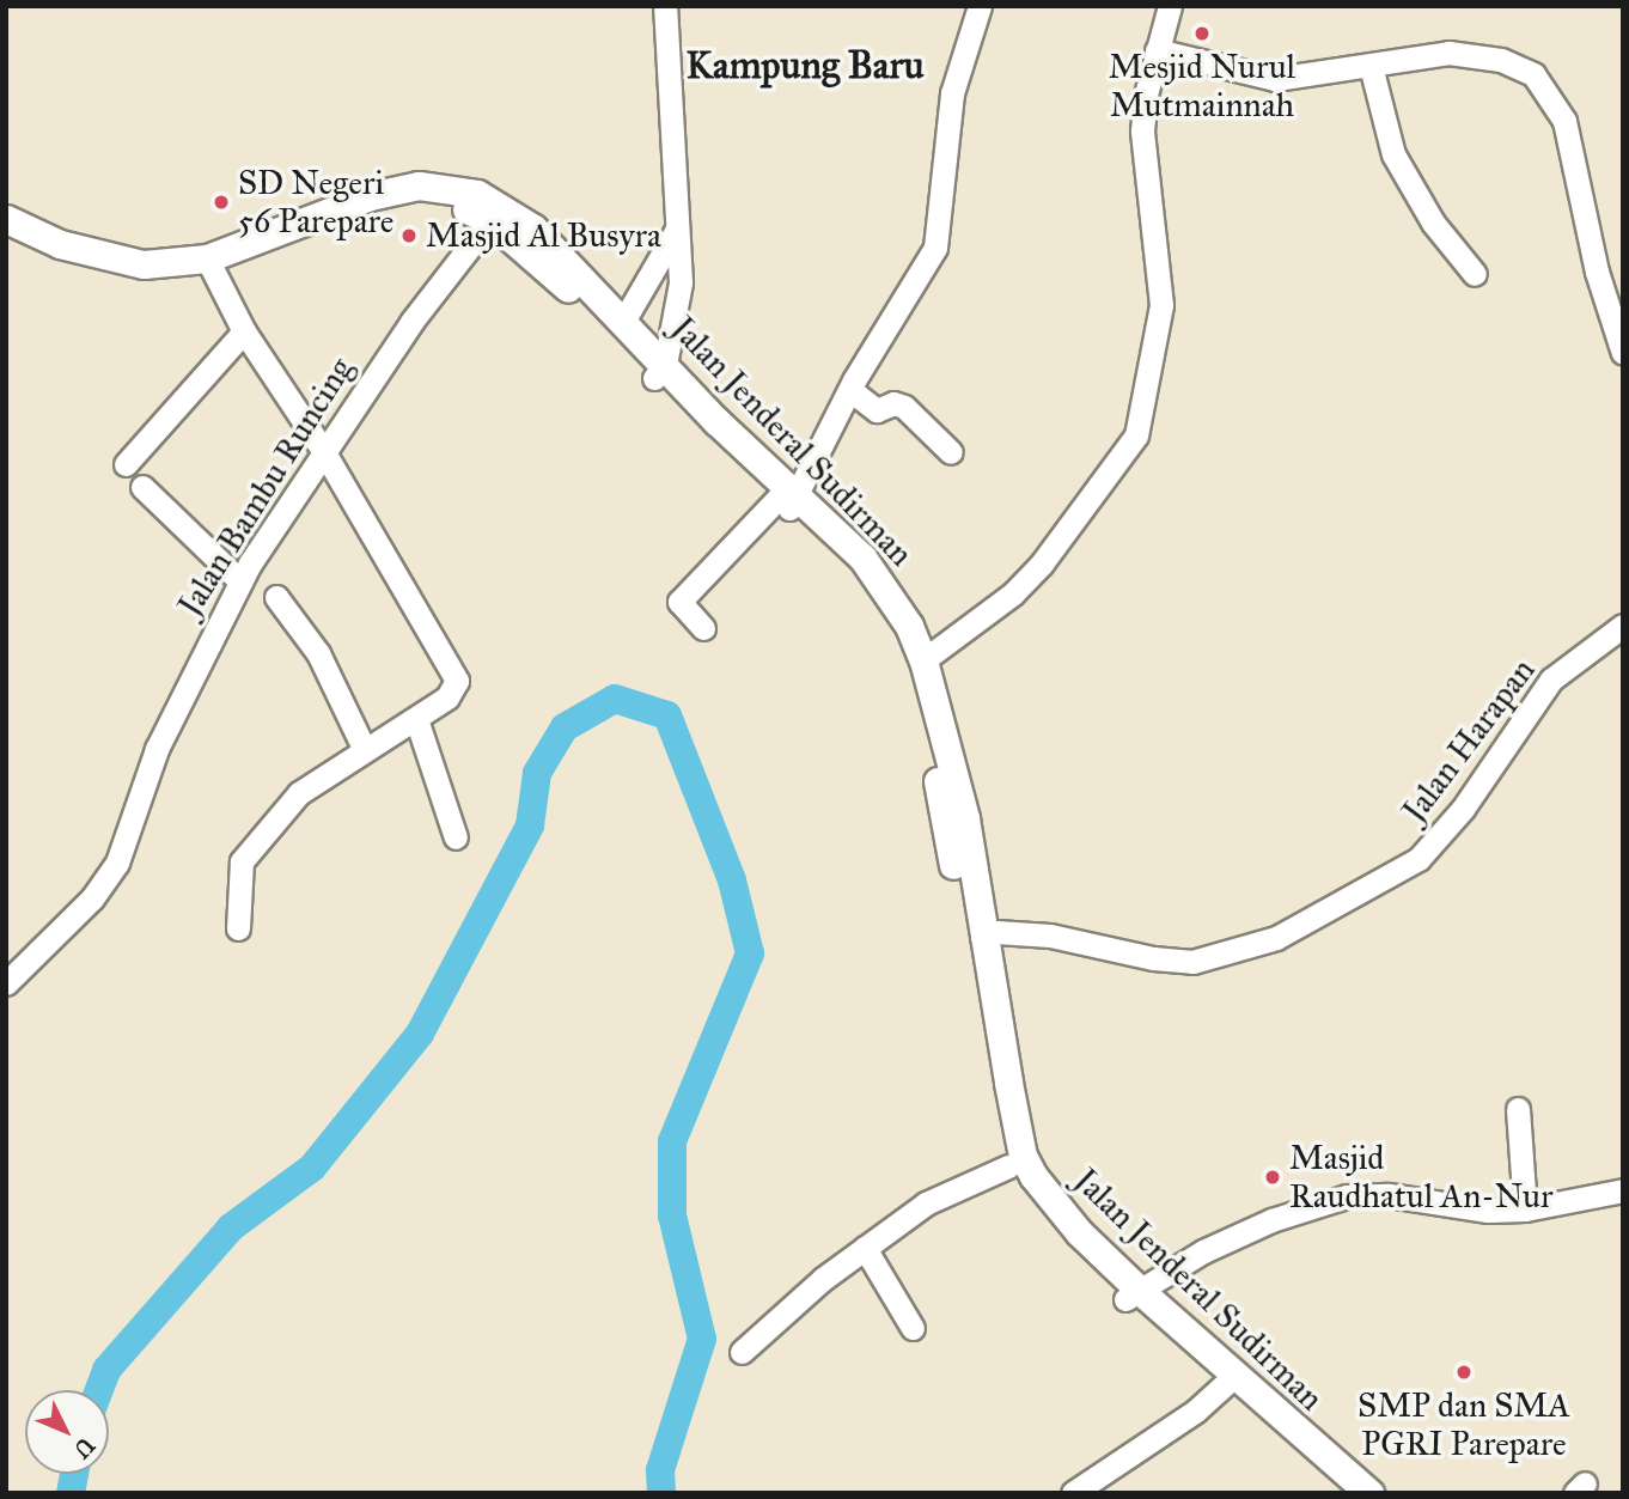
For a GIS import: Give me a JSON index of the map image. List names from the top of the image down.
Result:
{
  "streets": {
    "main road": ["Jalan Jenderal Sudirman"],
    "street": ["Jalan Bambu Runcing", "Jalan Harapan"]
  },
  "crossings": [
    ["Jalan Jenderal Sudirman", "Jalan Bambu Runcing"],
    ["Jalan Jenderal Sudirman", "Jalan Harapan"]
  ],
  "districts": ["Kampung Baru"],
  "places": [
    "Mesjid Nurul Mutmainnah",
    "SD Negeri 56 Parepare",
    "Masjid Al Busyra",
    "Masjid Raudhatul An-Nur",
    "SMP dan SMA PGRI Parepare"
  ],
  "north": "bottom right"
}
